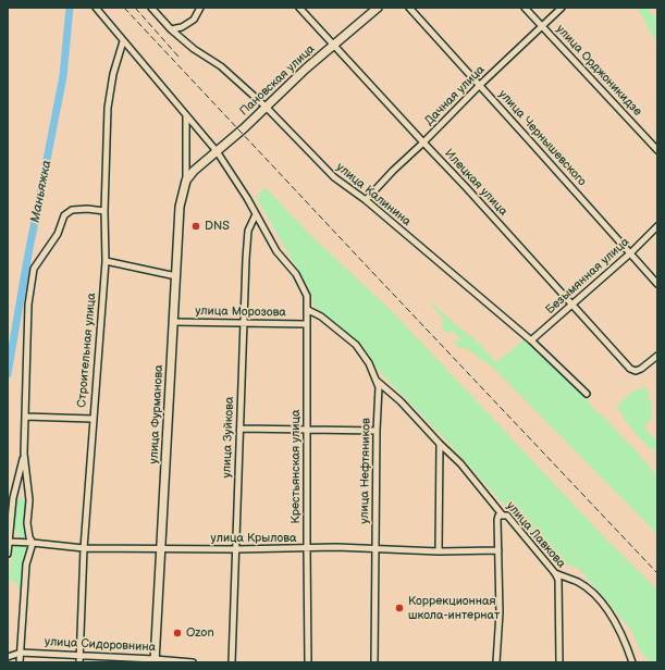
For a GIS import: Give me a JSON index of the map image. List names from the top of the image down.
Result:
{
  "streets": {
    "main road": ["Пановская улица", "улица Фурманова"],
    "street": [
      "улица Орджоникидзе",
      "Дачная улица",
      "улица Чернышевского",
      "Илецкая улица",
      "улица Калинина",
      "Безымянная улица",
      "улица Морозова",
      "Строительная улица",
      "улица Зуйкова",
      "Крестьянская улица",
      "улица Нефтяников",
      "улица Лавкова",
      "улица Крылова",
      "улица Сидоровнина"
    ]
  },
  "crossings": [
    ["улица Орджоникидзе", "Дачная улица"],
    ["Пановская улица", "Илецкая улица"],
    ["Пановская улица", "улица Калинина"],
    ["Пановская улица", "улица Фурманова"],
    ["Дачная улица", "улица Чернышевского"],
    ["Дачная улица", "Илецкая улица"],
    ["Дачная улица", "улица Калинина"],
    ["улица Чернышевского", "Безымянная улица"],
    ["Илецкая улица", "Безымянная улица"],
    ["улица Калинина", "Безымянная улица"],
    ["улица Морозова", "улица Фурманова"],
    ["улица Морозова", "улица Зуйкова"],
    ["улица Морозова", "Крестьянская улица"],
    ["Строительная улица", "улица Крылова"],
    ["Строительная улица", "улица Сидоровнина"],
    ["улица Фурманова", "улица Крылова"],
    ["улица Фурманова", "улица Сидоровнина"],
    ["улица Зуйкова", "Крестьянская улица"],
    ["улица Зуйкова", "улица Крылова"],
    ["Крестьянская улица", "улица Нефтяников"],
    ["Крестьянская улица", "улица Крылова"],
    ["улица Нефтяников", "улица Лавкова"],
    ["улица Нефтяников", "улица Крылова"]
  ],
  "water": ["Маньяжка"],
  "places": ["DNS", "Коррекционная школа-интернат", "Ozon"]
}
